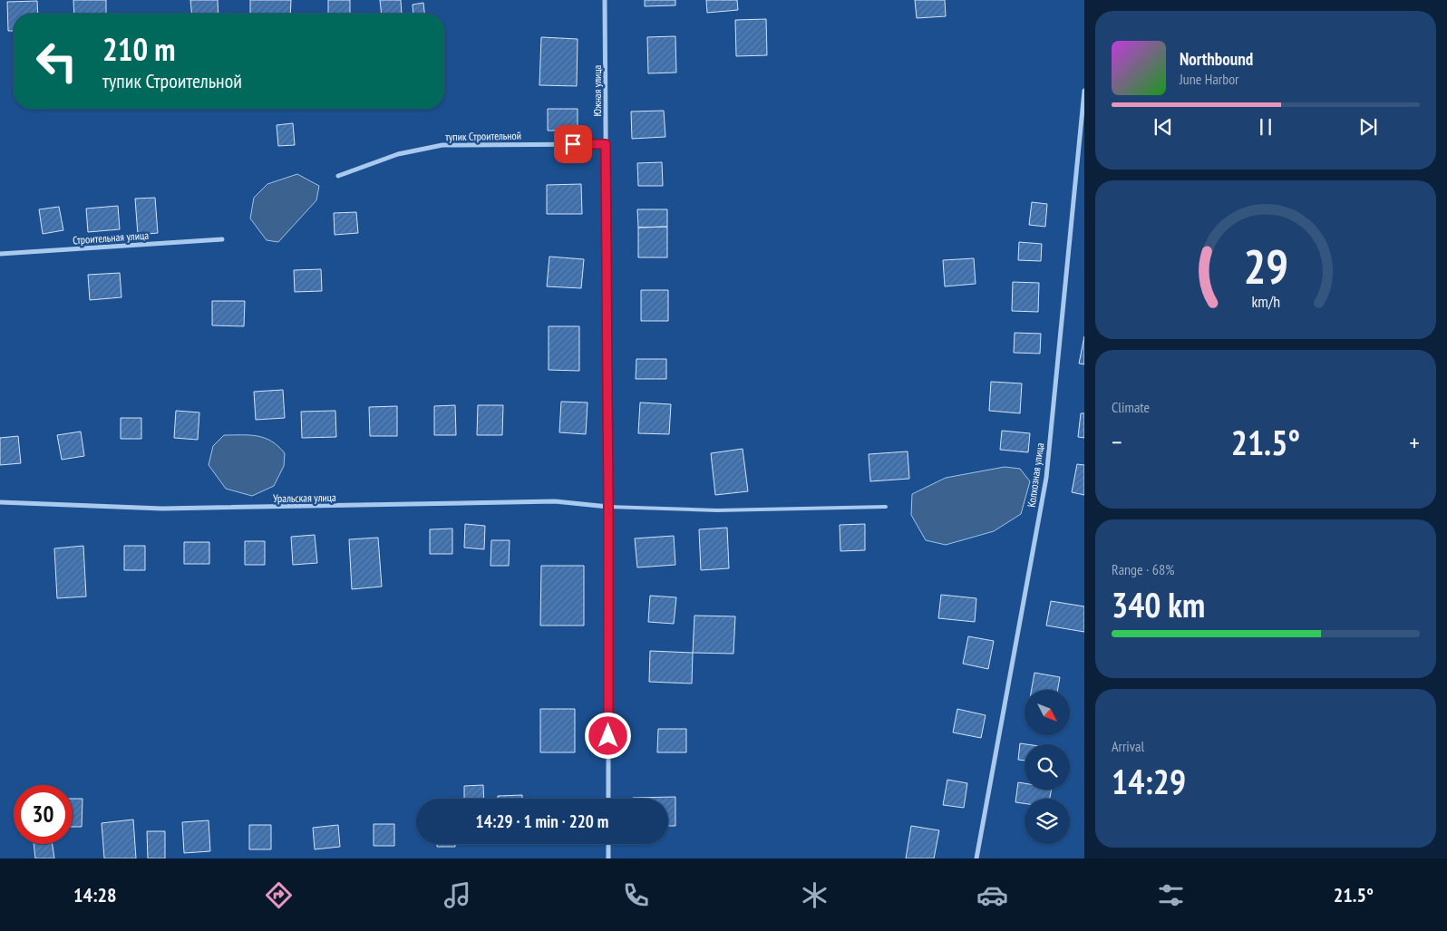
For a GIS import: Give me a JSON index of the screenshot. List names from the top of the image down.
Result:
{
  "streets": {
    "street": [
      "Южная улица",
      "тупик Строительной",
      "Строительная улица",
      "Колхозная улица",
      "Уральская улица"
    ]
  },
  "crossings": [
    ["Южная улица", "тупик Строительной"],
    ["Южная улица", "Уральская улица"]
  ],
  "north": "bottom right",
  "page": {
    "turn": ["210 m", "тупик Строительной"],
    "song": ["Northbound", "June Harbor"],
    "tile": [
      "Climate",
      ["Range · 68%", "340 km"],
      ["Arrival", "14:29"]
    ],
    "heat": ["−", "21.5°", "+"],
    "limit": "30",
    "trip": "14:29 · 1 min · 220 m",
    "tabs": ["14:28", "21.5°"],
    "gauge": ["29", "km/h"]
  }
}
